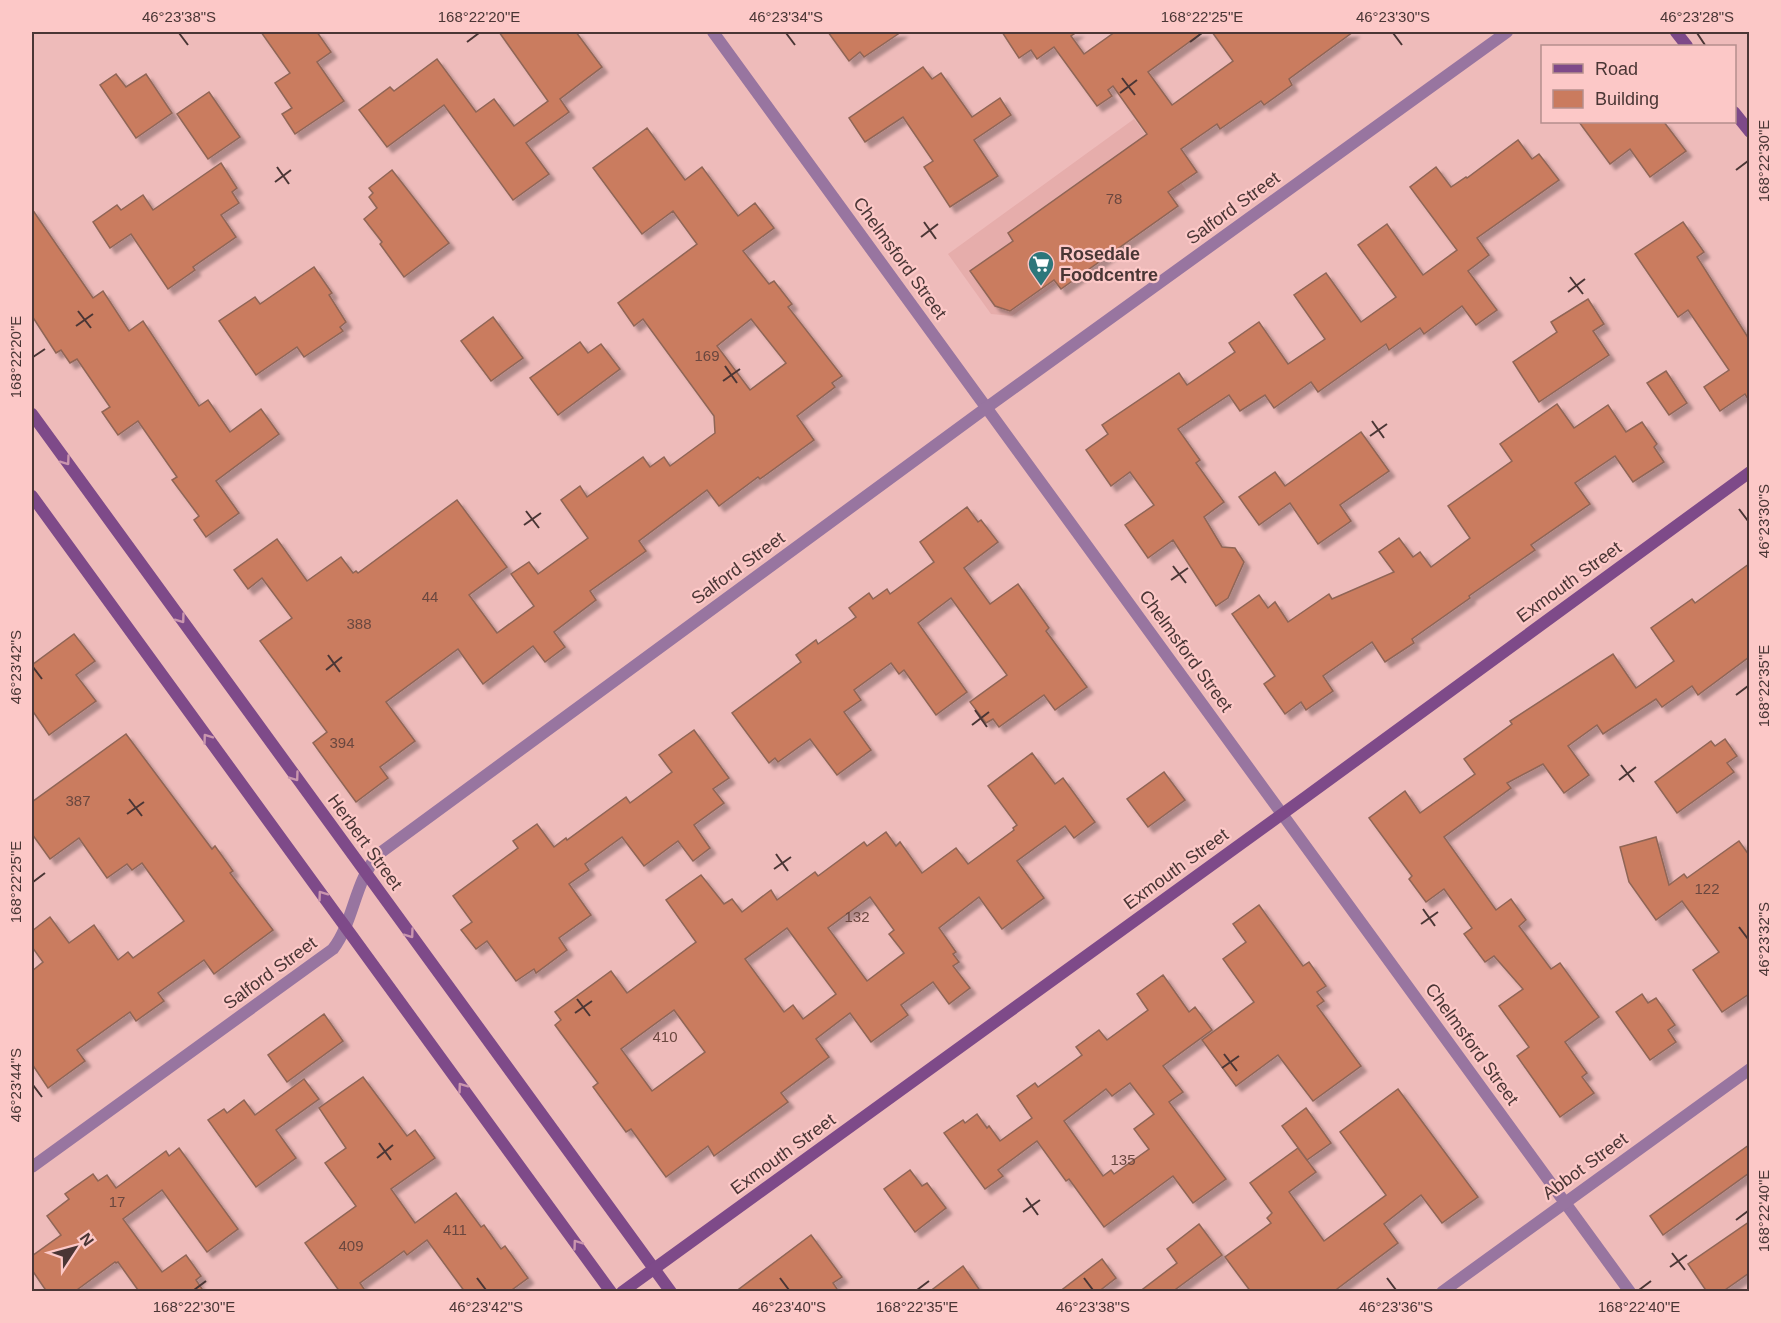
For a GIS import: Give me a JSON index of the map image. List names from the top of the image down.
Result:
{
  "streets": {
    "street": [
      "Salford Street",
      "Chelmsford Street",
      "Exmouth Street",
      "Herbert Street",
      "Abbot Street"
    ]
  },
  "crossings": [
    ["Salford Street", "Chelmsford Street"],
    ["Salford Street", "Herbert Street"],
    ["Chelmsford Street", "Exmouth Street"],
    ["Chelmsford Street", "Abbot Street"],
    ["Exmouth Street", "Herbert Street"]
  ],
  "places": {
    "supermarket": ["Rosedale Foodcentre"]
  },
  "house_numbers": [
    "78",
    "169",
    "44",
    "388",
    "394",
    "387",
    "122",
    "132",
    "410",
    "135",
    "17",
    "411",
    "409"
  ],
  "legend": ["Road", "Building"],
  "north": "top right",
  "coordinates": [
    "46°23'38\"S",
    "168°22'20\"E",
    "46°23'34\"S",
    "168°22'25\"E",
    "46°23'30\"S",
    "46°23'28\"S",
    "168°22'30\"E",
    "46°23'42\"S",
    "168°22'35\"E",
    "46°23'32\"S",
    "46°23'44\"S",
    "168°22'40\"E",
    "46°23'40\"S",
    "46°23'36\"S"
  ]
}
